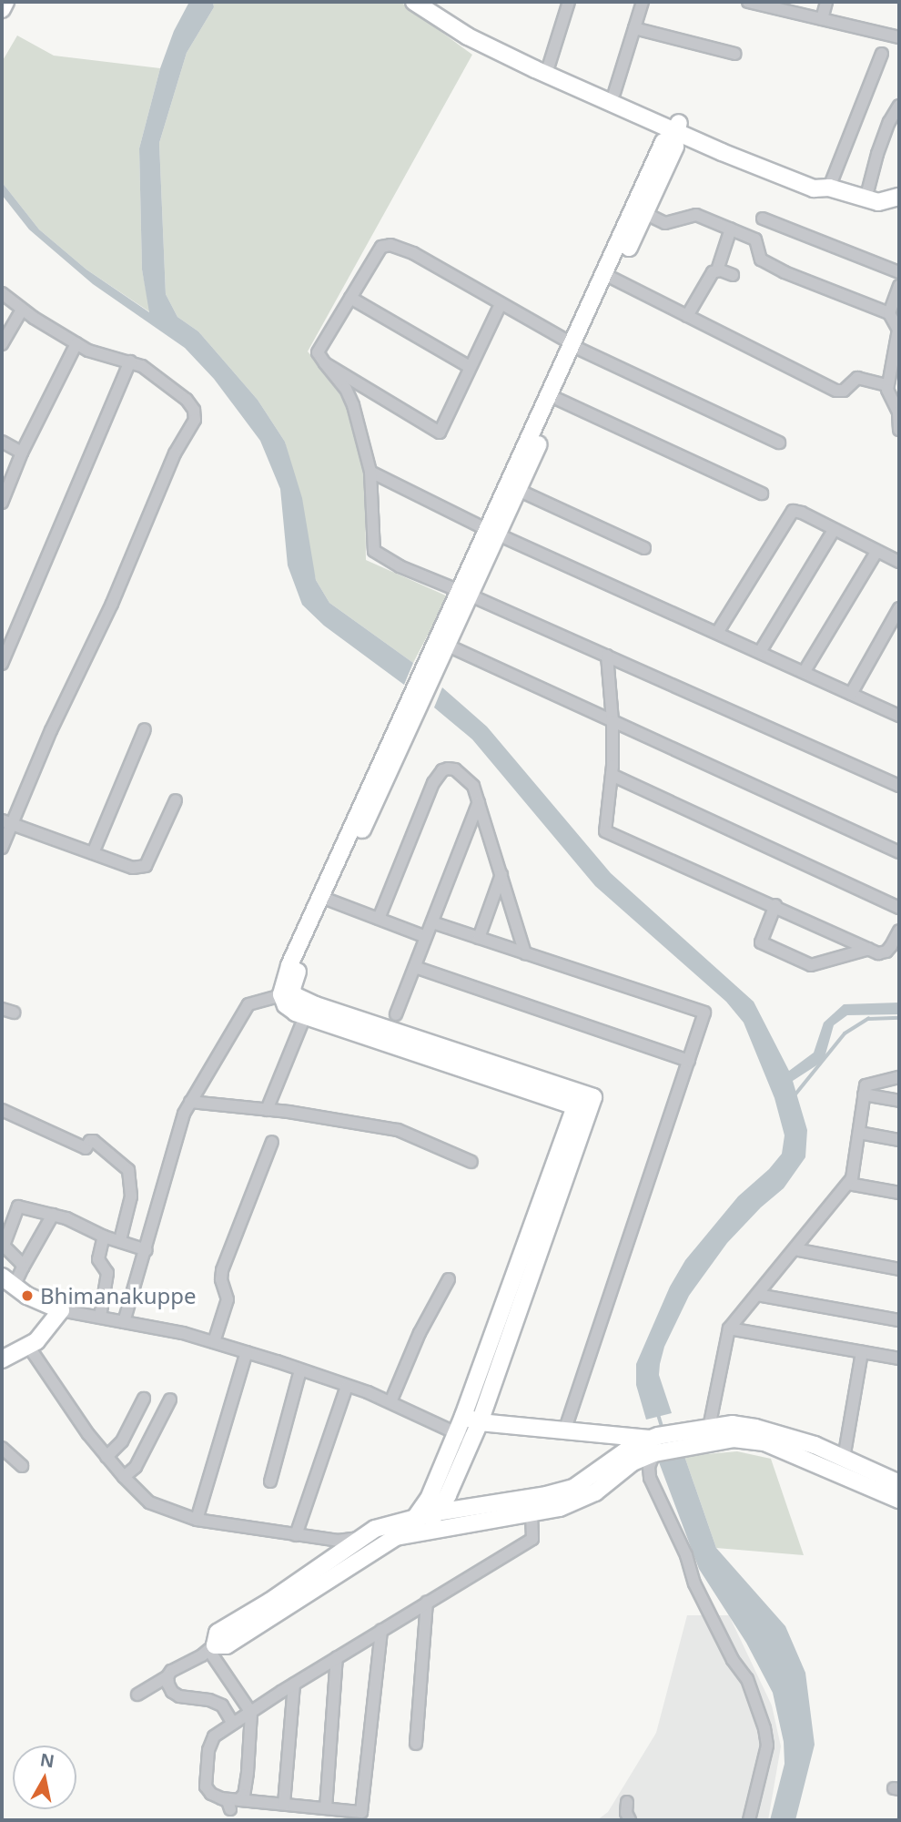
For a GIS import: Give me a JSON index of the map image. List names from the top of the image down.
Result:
{
  "places": ["Bhimanakuppe"],
  "north": "top"
}
